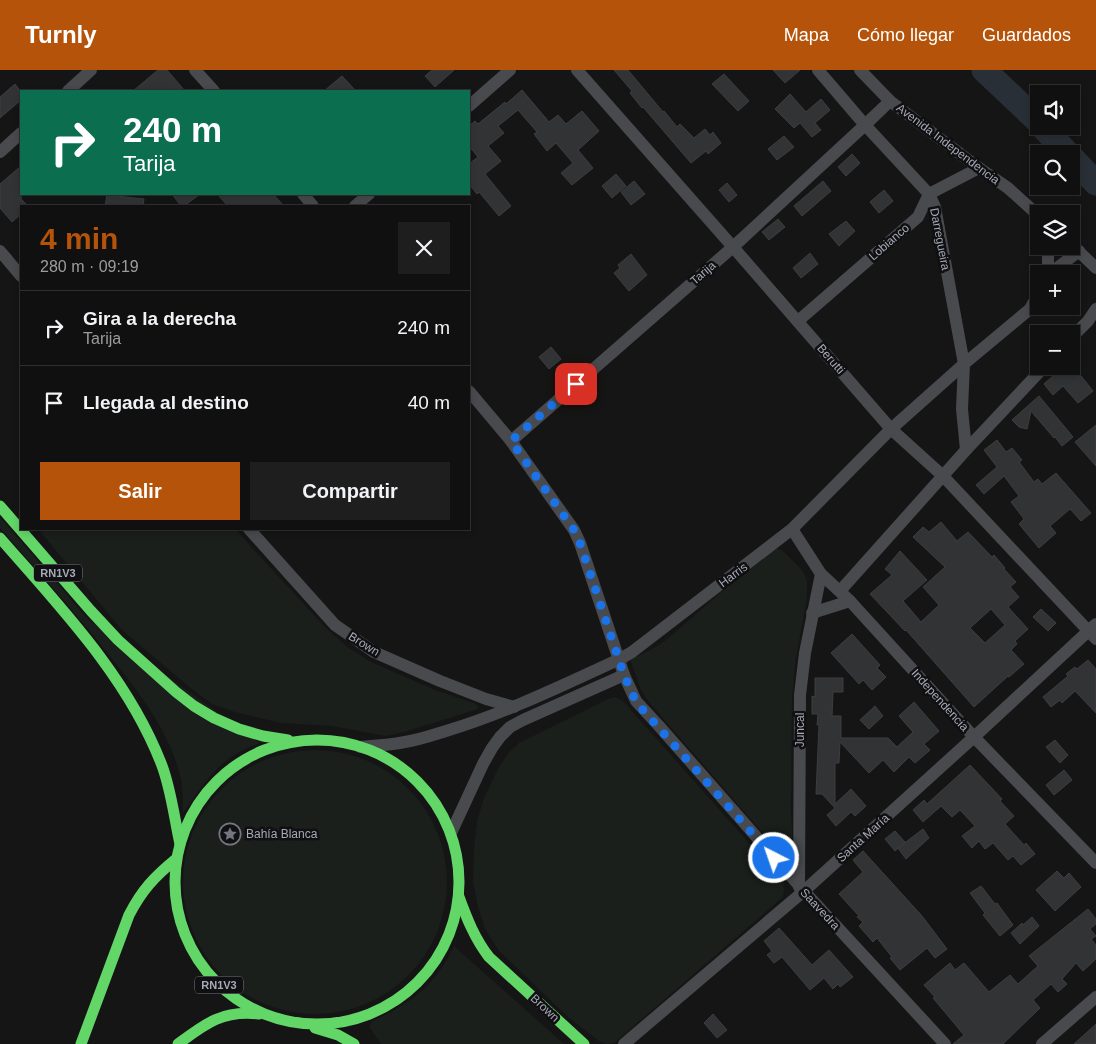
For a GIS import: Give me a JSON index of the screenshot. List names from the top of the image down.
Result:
{
  "streets": {
    "main road": ["RN1V3", "Brown"],
    "street": [
      "Avenida Independencia",
      "Darregueira",
      "Lobianco",
      "Tarija",
      "Berutti",
      "Harris",
      "Independencia",
      "Juncal",
      "Santa María",
      "Saavedra"
    ]
  },
  "crossings": [
    ["Avenida Independencia", "Tarija"],
    ["Darregueira", "Lobianco"],
    ["Darregueira", "Tarija"],
    ["Darregueira", "Harris"],
    ["Lobianco", "Berutti"],
    ["Tarija", "Berutti"],
    ["Tarija", "Saavedra"],
    ["Berutti", "Harris"],
    ["Berutti", "Santa María"],
    ["RN1V3", "Harris"],
    ["RN1V3", "Brown"],
    ["Harris", "Brown"],
    ["Harris", "Independencia"],
    ["Harris", "Saavedra"],
    ["Independencia", "Juncal"],
    ["Independencia", "Santa María"],
    ["Juncal", "Santa María"],
    ["Juncal", "Saavedra"],
    ["Santa María", "Saavedra"]
  ],
  "places": {
    "place": ["Bahía Blanca"]
  },
  "page": {
    "header": "Turnly",
    "nav": ["Mapa", "Cómo llegar", "Guardados"],
    "map_buttons": ["+", "−"],
    "turn": ["240 m", "Tarija"],
    "heading": ["4 min", "280 m · 09:19"],
    "list": [
      {
        "name": "Gira a la derecha",
        "note": "Tarija",
        "value": "240 m"
      },
      {
        "name": "Llegada al destino",
        "value": "40 m"
      }
    ],
    "buttons": ["Salir", "Compartir"]
  }
}
